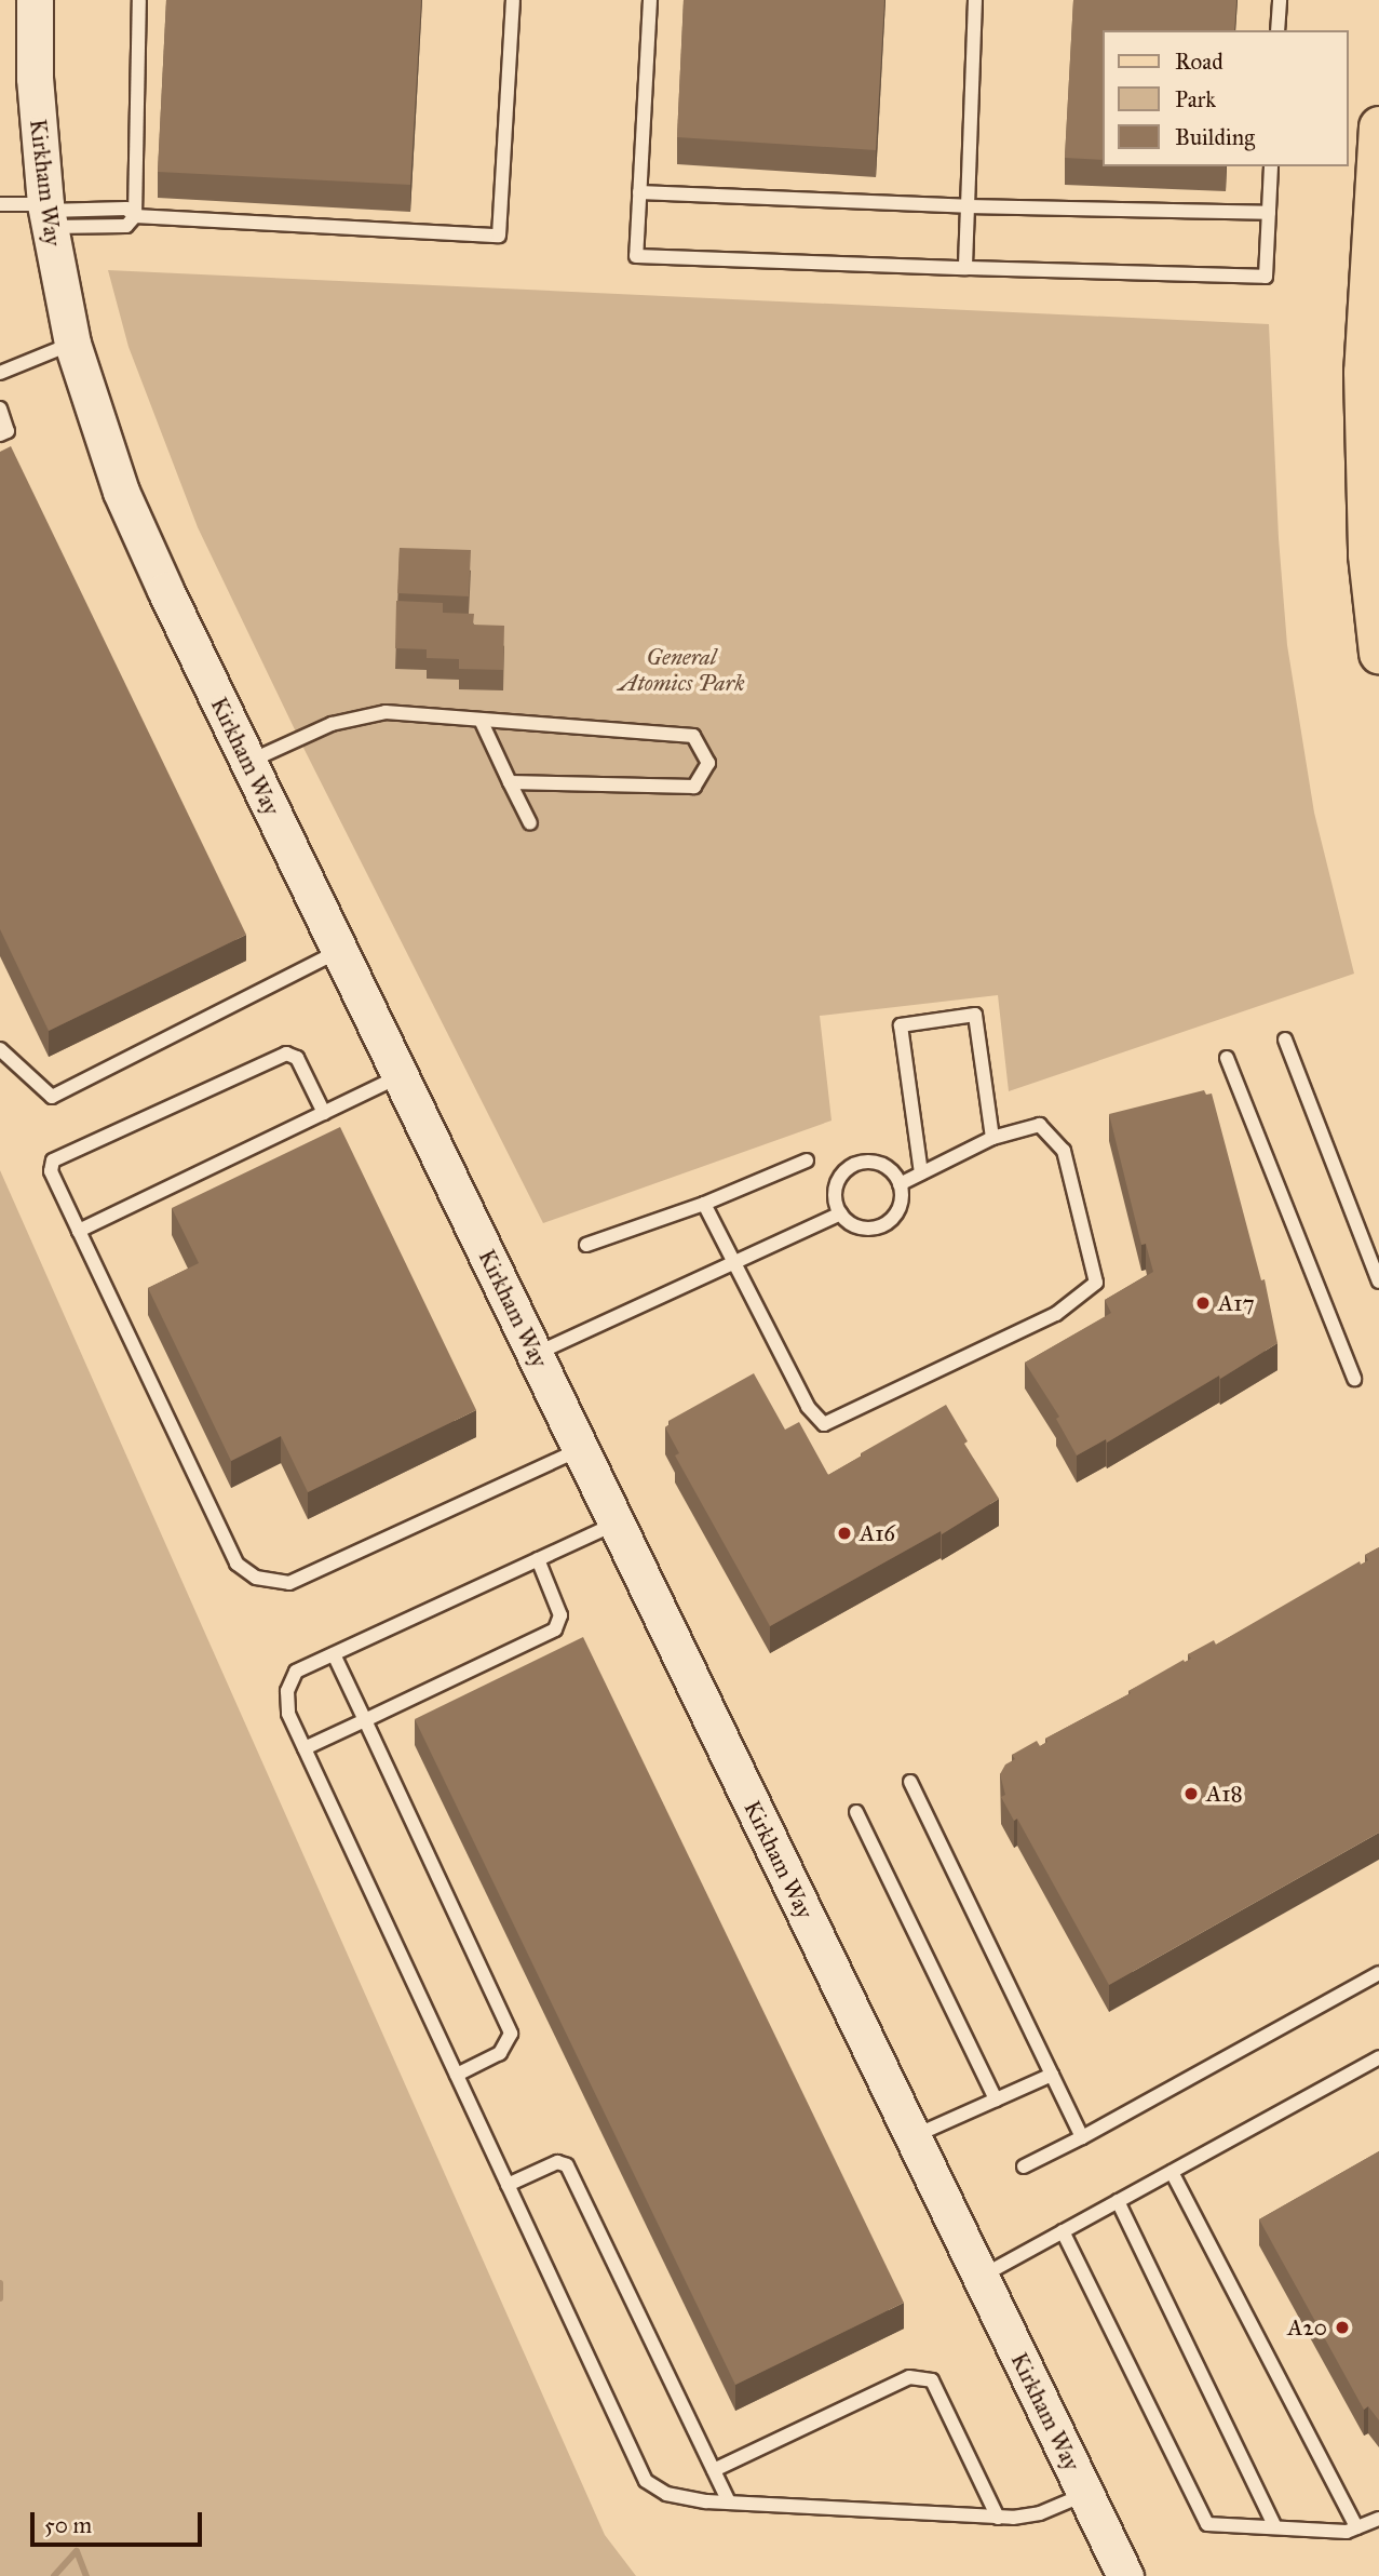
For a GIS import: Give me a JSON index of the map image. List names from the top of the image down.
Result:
{
  "streets": {
    "main road": ["Kirkham Way"]
  },
  "parks": ["General Atomics Park"],
  "places": [
    "A17",
    "A16",
    "A18",
    "A20"
  ],
  "legend": ["Road", "Park", "Building"],
  "scale_bar": "50 m"
}
